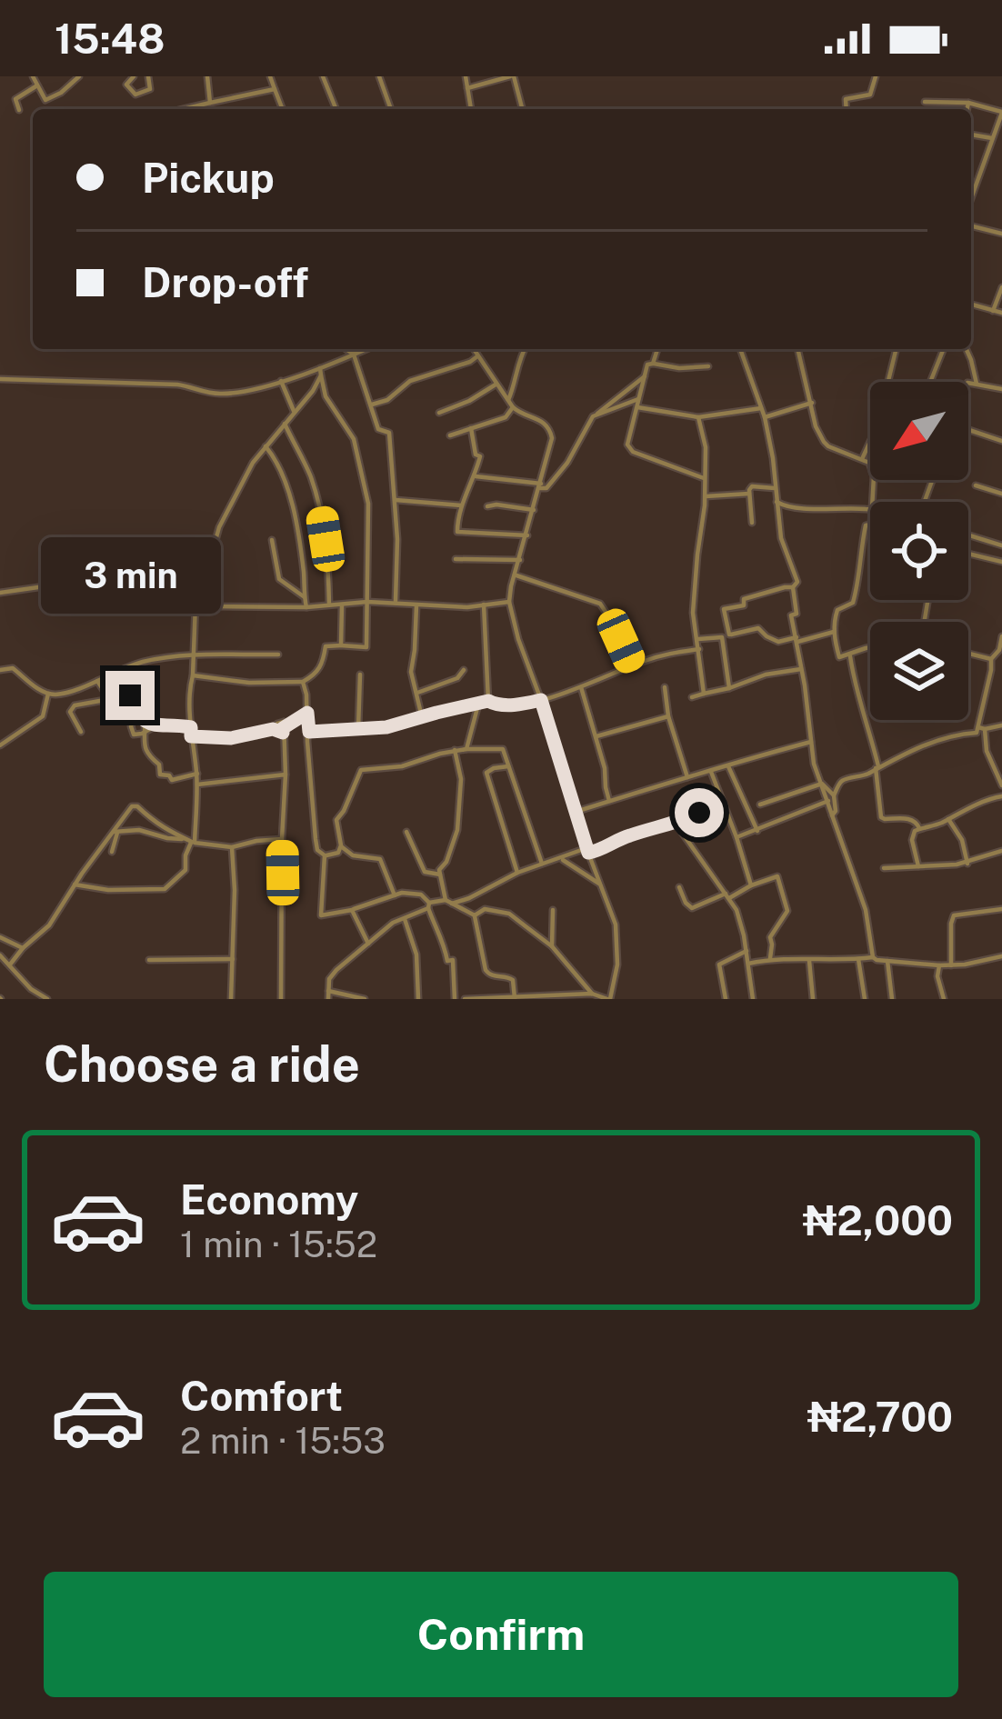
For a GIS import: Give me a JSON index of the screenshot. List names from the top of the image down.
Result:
{
  "north": "bottom left",
  "page": {
    "status": "15:48",
    "banner": ["Pickup", "Drop-off"],
    "bubble": "3 min",
    "heading": "Choose a ride",
    "list": [
      {
        "name": "Economy",
        "note": "1 min · 15:52",
        "value": "₦2,000"
      },
      {
        "name": "Comfort",
        "note": "2 min · 15:53",
        "value": "₦2,700"
      }
    ],
    "buttons": "Confirm"
  }
}
